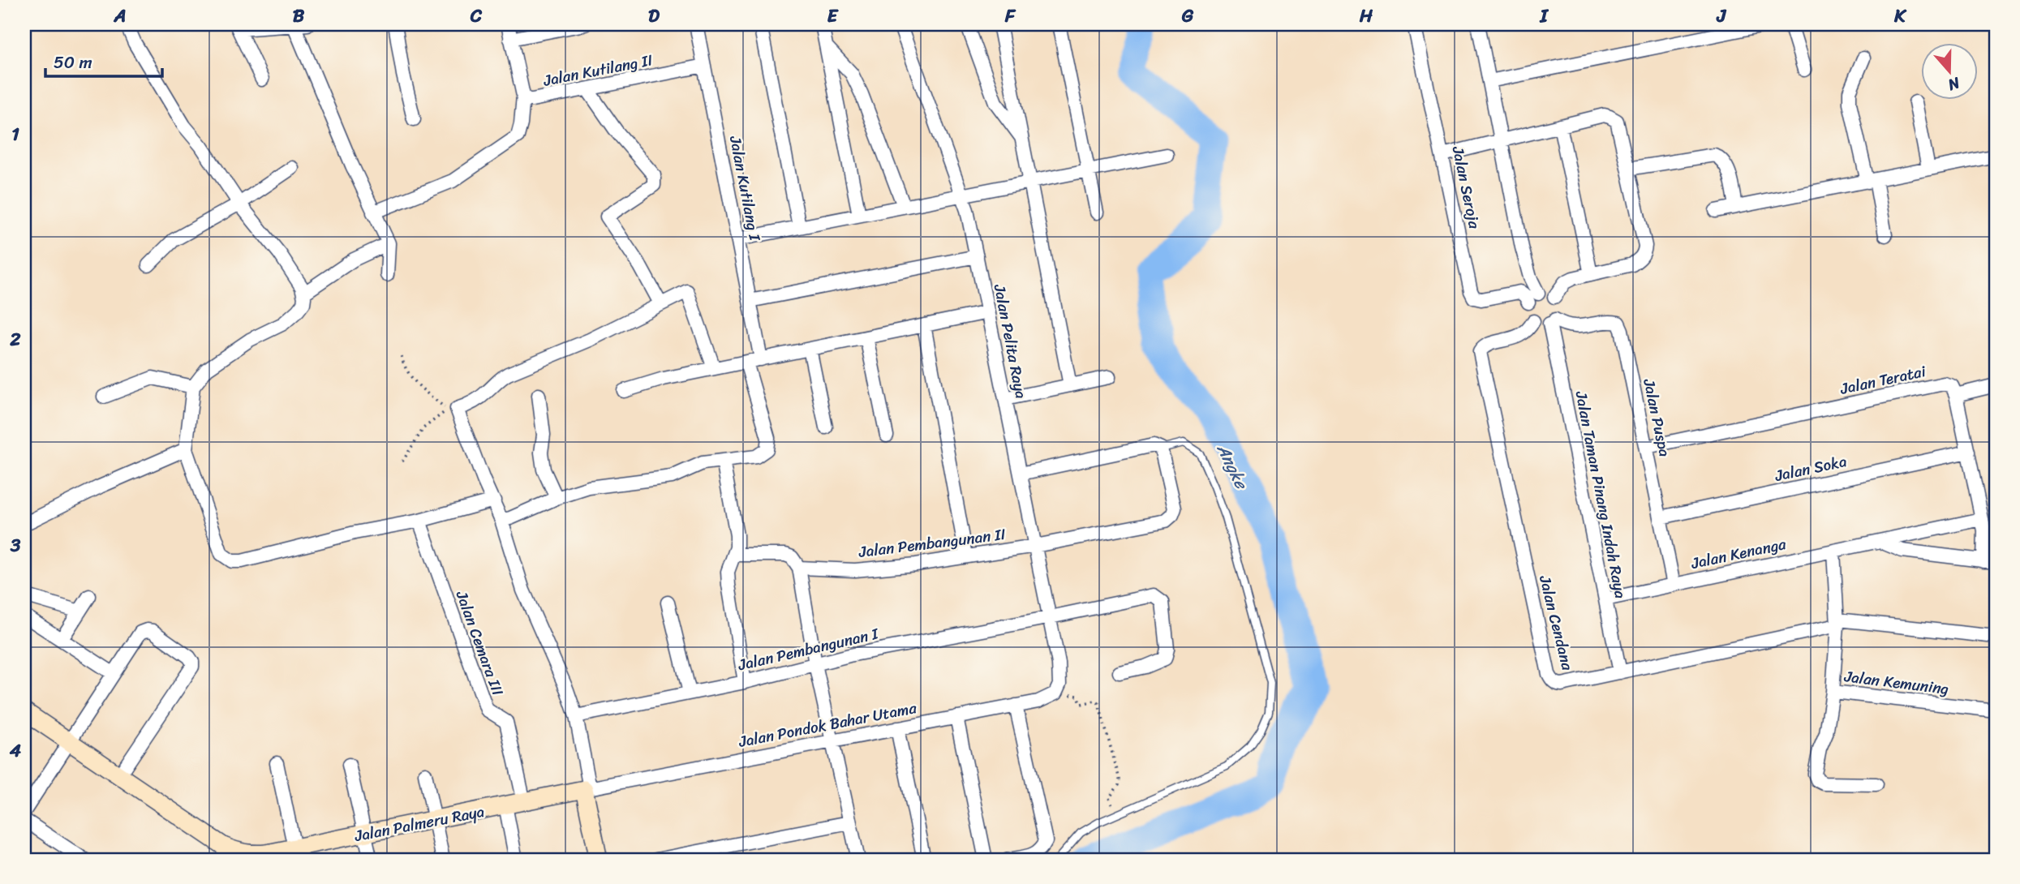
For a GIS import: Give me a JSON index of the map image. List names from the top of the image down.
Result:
{
  "streets": {
    "street": [
      "Jalan Kutilang II",
      "Jalan Seroja",
      "Jalan Kutilang I",
      "Jalan Pelita Raya",
      "Jalan Teratai",
      "Jalan Puspa",
      "Jalan Soka",
      "Jalan Taman Pinang Indah Raya",
      "Jalan Pembangunan II",
      "Jalan Kenanga",
      "Jalan Cendana",
      "Jalan Cemara III",
      "Jalan Pembangunan I",
      "Jalan Kemuning",
      "Jalan Pondok Bahar Utama",
      "Jalan Palmeru Raya"
    ]
  },
  "crossings": [
    ["Jalan Kutilang II", "Jalan Kutilang I"],
    ["Jalan Seroja", "Jalan Puspa"],
    ["Jalan Seroja", "Jalan Taman Pinang Indah Raya"],
    ["Jalan Seroja", "Jalan Cendana"],
    ["Jalan Pelita Raya", "Jalan Pembangunan II"],
    ["Jalan Pelita Raya", "Jalan Pembangunan I"],
    ["Jalan Pelita Raya", "Jalan Pondok Bahar Utama"],
    ["Jalan Teratai", "Jalan Puspa"],
    ["Jalan Puspa", "Jalan Soka"],
    ["Jalan Puspa", "Jalan Taman Pinang Indah Raya"],
    ["Jalan Puspa", "Jalan Kenanga"],
    ["Jalan Puspa", "Jalan Cendana"],
    ["Jalan Taman Pinang Indah Raya", "Jalan Kenanga"],
    ["Jalan Taman Pinang Indah Raya", "Jalan Cendana"],
    ["Jalan Kenanga", "Jalan Kemuning"],
    ["Jalan Cendana", "Jalan Kemuning"],
    ["Jalan Cemara III", "Jalan Palmeru Raya"],
    ["Jalan Pondok Bahar Utama", "Jalan Palmeru Raya"]
  ],
  "water": ["Angke"],
  "scale_bar": "50 m",
  "north": "bottom",
  "grid": {
    "columns": [
      "A",
      "B",
      "C",
      "D",
      "E",
      "F",
      "G",
      "H",
      "I",
      "J",
      "K"
    ],
    "rows": [
      "1",
      "2",
      "3",
      "4"
    ]
  }
}
